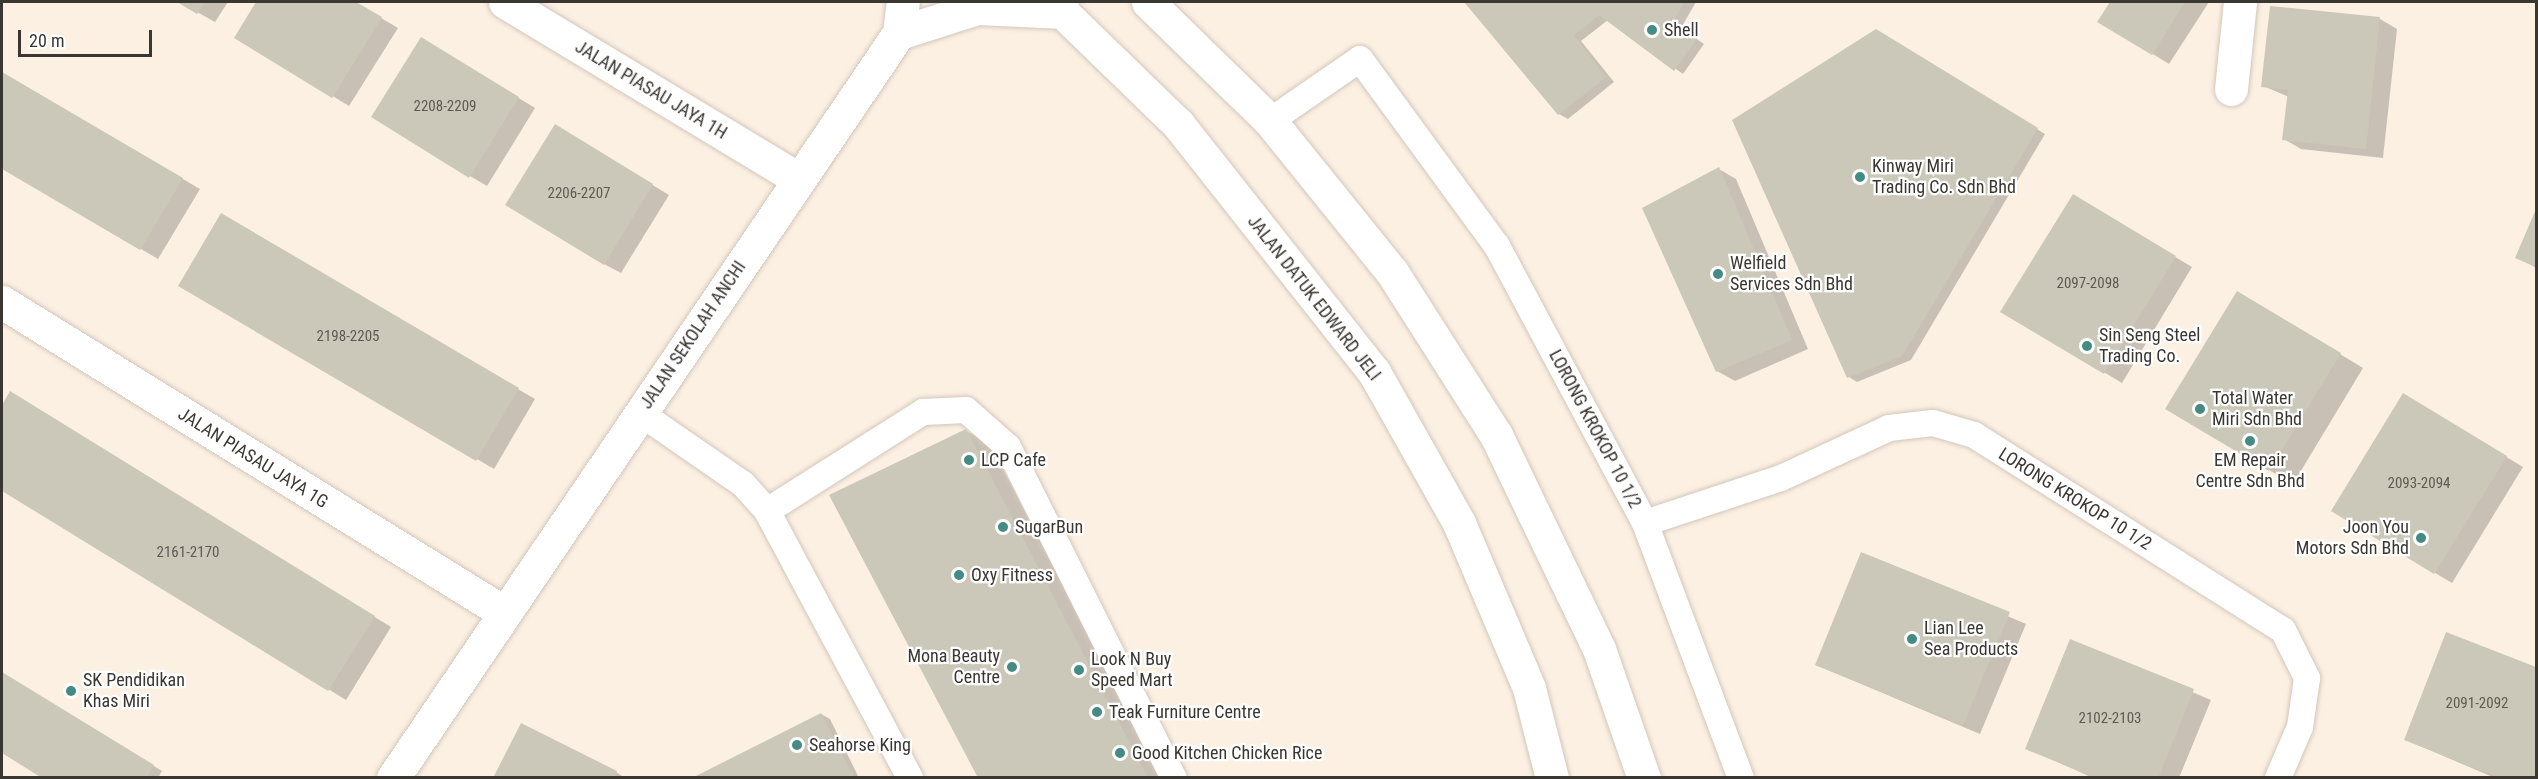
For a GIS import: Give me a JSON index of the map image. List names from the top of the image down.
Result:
{
  "streets": {
    "street": [
      "JALAN PIASAU JAYA 1H",
      "JALAN DATUK EDWARD JELI",
      "JALAN SEKOLAH ANCHI",
      "JALAN PIASAU JAYA 1G"
    ],
    "lane": ["LORONG KROKOP 10 1/2"]
  },
  "crossings": [
    ["JALAN PIASAU JAYA 1H", "JALAN SEKOLAH ANCHI"],
    ["JALAN DATUK EDWARD JELI", "JALAN SEKOLAH ANCHI"],
    ["JALAN SEKOLAH ANCHI", "JALAN PIASAU JAYA 1G"]
  ],
  "places": [
    "Shell",
    "Kinway Miri Trading Co. Sdn Bhd",
    "Welfield Services Sdn Bhd",
    "Sin Seng Steel Trading Co.",
    "Total Water Miri Sdn Bhd",
    "EM Repair Centre Sdn Bhd",
    "LCP Cafe",
    "SugarBun",
    "Joon You Motors Sdn Bhd",
    "Oxy Fitness",
    "Lian Lee Sea Products",
    "Mona Beauty Centre",
    "Look N Buy Speed Mart",
    "SK Pendidikan Khas Miri",
    "Teak Furniture Centre",
    "Seahorse King",
    "Good Kitchen Chicken Rice"
  ],
  "house_numbers": [
    "2208-2209",
    "2206-2207",
    "2097-2098",
    "2198-2205",
    "2093-2094",
    "2161-2170",
    "2091-2092",
    "2102-2103"
  ],
  "scale_bar": "20 m"
}
